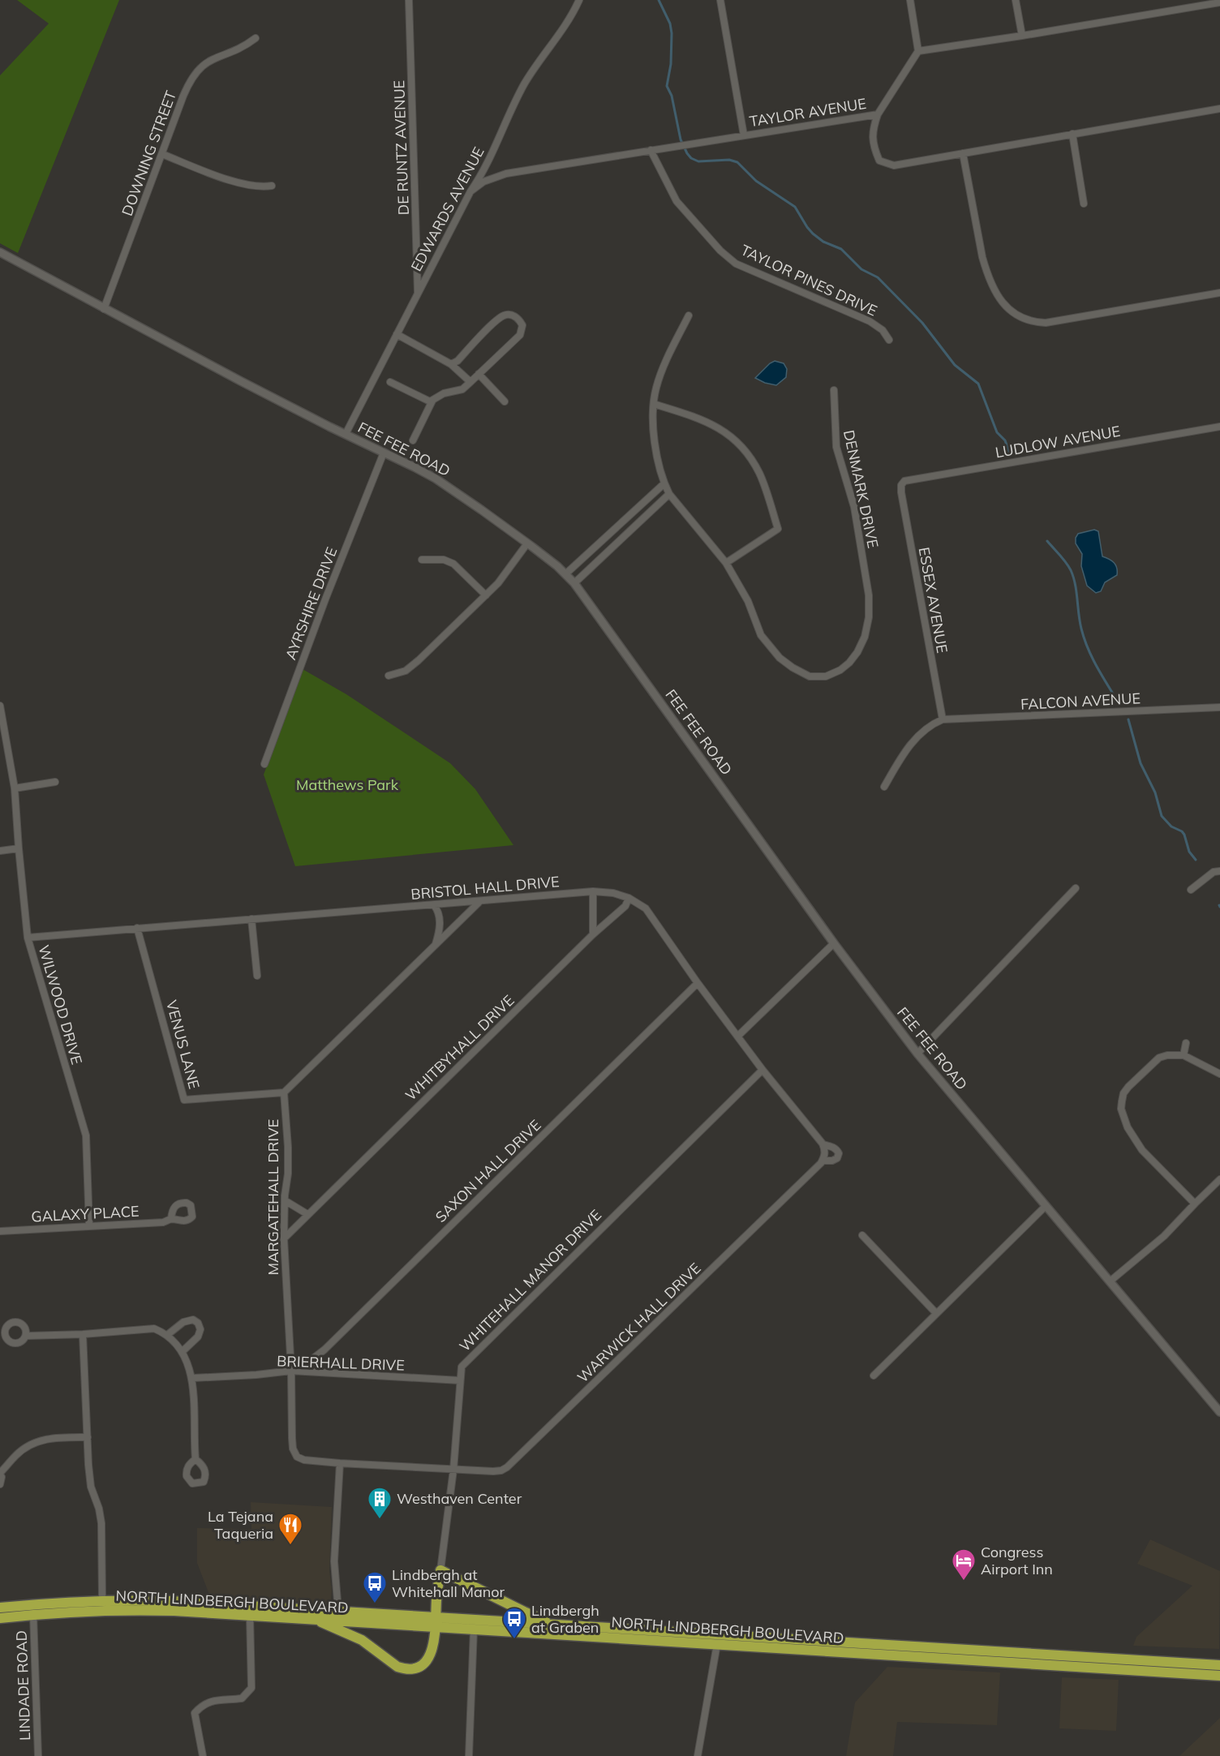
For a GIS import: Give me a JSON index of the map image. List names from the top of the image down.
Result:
{
  "streets": {
    "highway": ["NORTH LINDBERGH BOULEVARD"],
    "street": [
      "TAYLOR AVENUE",
      "DE RUNTZ AVENUE",
      "DOWNING STREET",
      "EDWARDS AVENUE",
      "TAYLOR PINES DRIVE",
      "LUDLOW AVENUE",
      "FEE FEE ROAD",
      "DENMARK DRIVE",
      "ESSEX AVENUE",
      "AYRSHIRE DRIVE",
      "FALCON AVENUE",
      "BRISTOL HALL DRIVE",
      "WILWOOD DRIVE",
      "VENUS LANE",
      "WHITBYHALL DRIVE",
      "SAXON HALL DRIVE",
      "MARGATEHALL DRIVE",
      "GALAXY PLACE",
      "WHITEHALL MANOR DRIVE",
      "WARWICK HALL DRIVE",
      "BRIERHALL DRIVE",
      "LINDADE ROAD"
    ]
  },
  "crossings": [
    ["TAYLOR AVENUE", "EDWARDS AVENUE"],
    ["TAYLOR AVENUE", "TAYLOR PINES DRIVE"],
    ["DE RUNTZ AVENUE", "EDWARDS AVENUE"],
    ["DOWNING STREET", "FEE FEE ROAD"],
    ["EDWARDS AVENUE", "FEE FEE ROAD"],
    ["LUDLOW AVENUE", "ESSEX AVENUE"],
    ["FEE FEE ROAD", "AYRSHIRE DRIVE"],
    ["ESSEX AVENUE", "FALCON AVENUE"],
    ["BRISTOL HALL DRIVE", "WILWOOD DRIVE"],
    ["BRISTOL HALL DRIVE", "VENUS LANE"],
    ["BRISTOL HALL DRIVE", "WHITBYHALL DRIVE"],
    ["BRISTOL HALL DRIVE", "SAXON HALL DRIVE"],
    ["BRISTOL HALL DRIVE", "WHITEHALL MANOR DRIVE"],
    ["BRISTOL HALL DRIVE", "WARWICK HALL DRIVE"],
    ["WILWOOD DRIVE", "GALAXY PLACE"],
    ["VENUS LANE", "MARGATEHALL DRIVE"],
    ["WHITBYHALL DRIVE", "MARGATEHALL DRIVE"],
    ["SAXON HALL DRIVE", "MARGATEHALL DRIVE"],
    ["SAXON HALL DRIVE", "BRIERHALL DRIVE"],
    ["MARGATEHALL DRIVE", "WARWICK HALL DRIVE"],
    ["MARGATEHALL DRIVE", "BRIERHALL DRIVE"],
    ["WHITEHALL MANOR DRIVE", "WARWICK HALL DRIVE"],
    ["WHITEHALL MANOR DRIVE", "BRIERHALL DRIVE"],
    ["NORTH LINDBERGH BOULEVARD", "LINDADE ROAD"]
  ],
  "parks": ["Matthews Park"],
  "places": {
    "building": ["Westhaven Center"],
    "restaurant": ["La Tejana Taqueria"],
    "hotel": ["Congress Airport Inn"],
    "bus stop": ["Lindbergh at Whitehall Manor", "Lindbergh at Graben"]
  }
}
